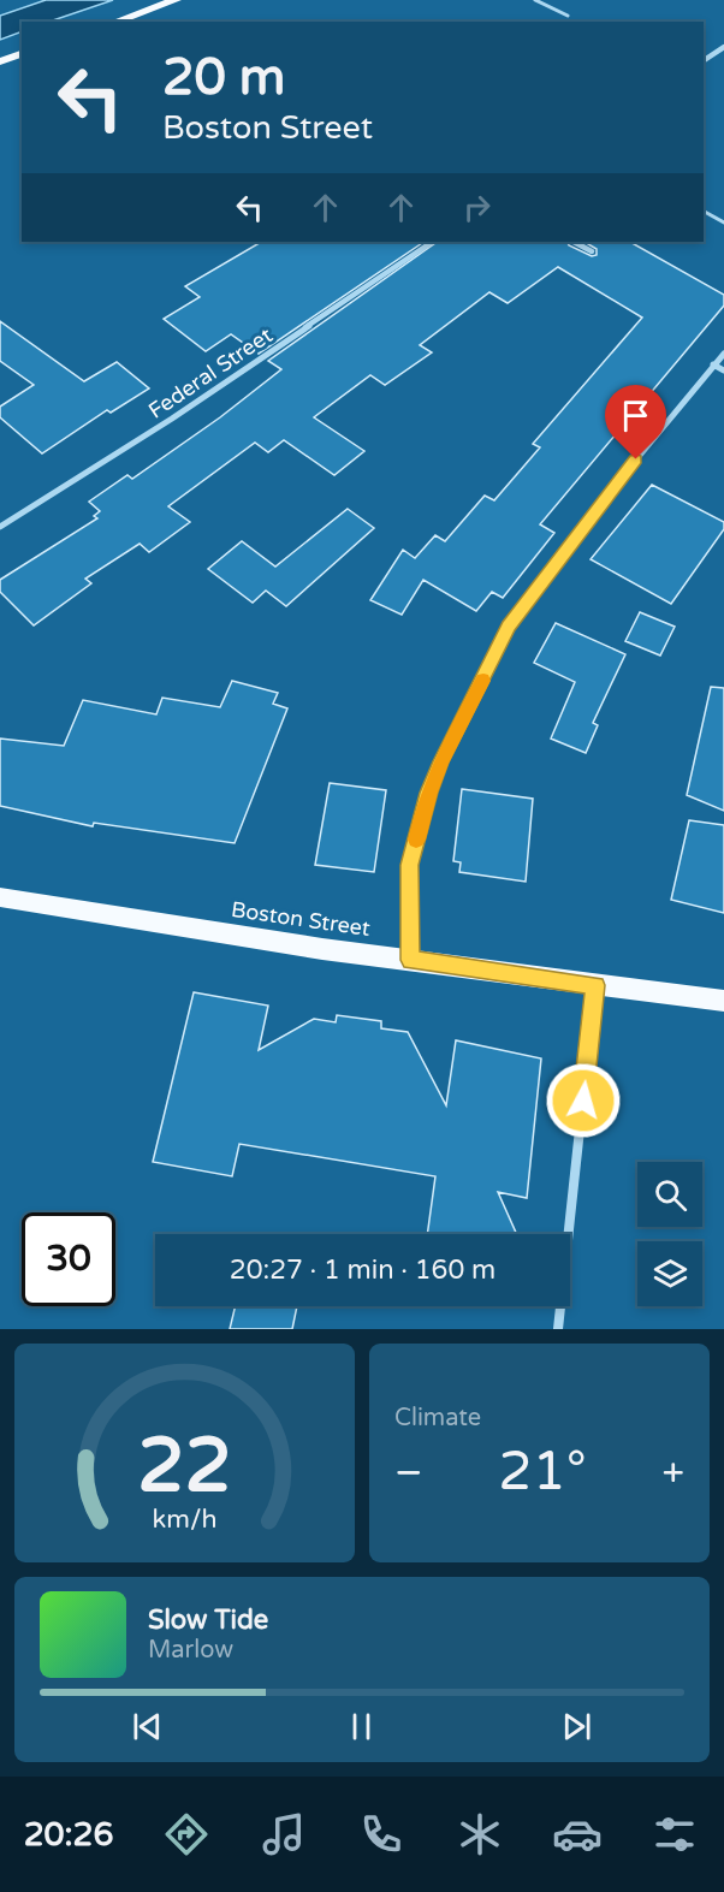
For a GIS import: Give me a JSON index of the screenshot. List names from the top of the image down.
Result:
{
  "streets": {
    "main road": ["Boston Street"],
    "street": ["Federal Street"]
  },
  "page": {
    "turn": ["20 m", "Boston Street"],
    "limit": "30",
    "trip": "20:27 · 1 min · 160 m",
    "tile": "Climate",
    "heat": ["−", "21°", "+"],
    "song": ["Slow Tide", "Marlow"],
    "tabs": "20:26",
    "gauge": ["22", "km/h"]
  }
}
